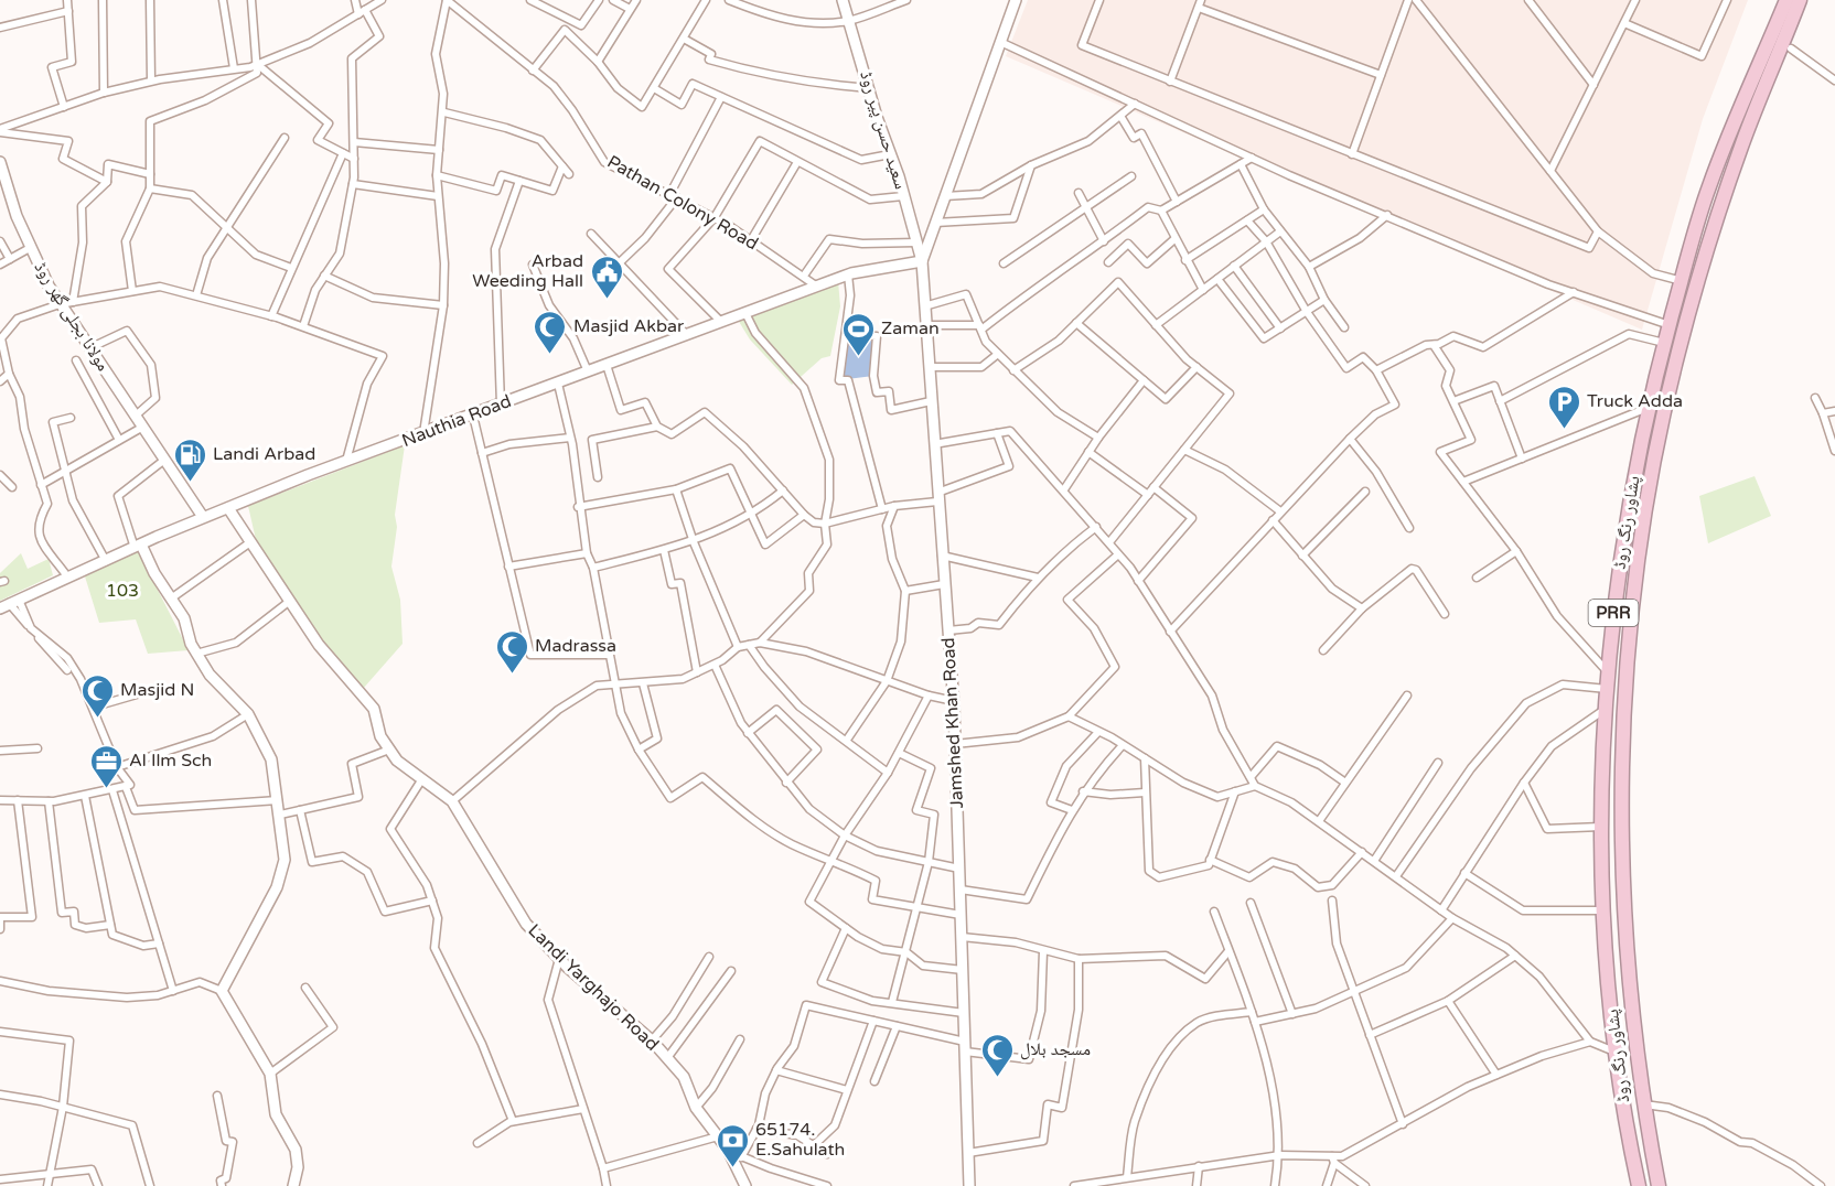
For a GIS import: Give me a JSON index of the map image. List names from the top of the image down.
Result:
{
  "streets": {
    "highway": ["پشاور رنگ روڈ", "PRR"],
    "street": [
      "سعید حسن پیر روڈ",
      "Pathan Colony Road",
      "مولانا بجلی گھر روڈ",
      "Nauthia Road",
      "Jamshed Khan Road",
      "Landi Yarghajo Road"
    ]
  },
  "crossings": [
    ["سعید حسن پیر روڈ", "Nauthia Road"],
    ["سعید حسن پیر روڈ", "Jamshed Khan Road"],
    ["Pathan Colony Road", "Nauthia Road"],
    ["مولانا بجلی گھر روڈ", "Nauthia Road"],
    ["Nauthia Road", "Jamshed Khan Road"],
    ["Nauthia Road", "Landi Yarghajo Road"]
  ],
  "parks": ["103"],
  "places": {
    "public building": ["Arbad Weeding Hall"],
    "mosque": [
      "Masjid Akbar",
      "Madrassa",
      "Masjid N",
      "مسجد بلال"
    ],
    "sports": ["Zaman"],
    "parking": ["Truck Adda"],
    "fuel station": ["Landi Arbad"],
    "office": ["Al Ilm Sch"],
    "bank": ["65174. E.Sahulath"]
  }
}
